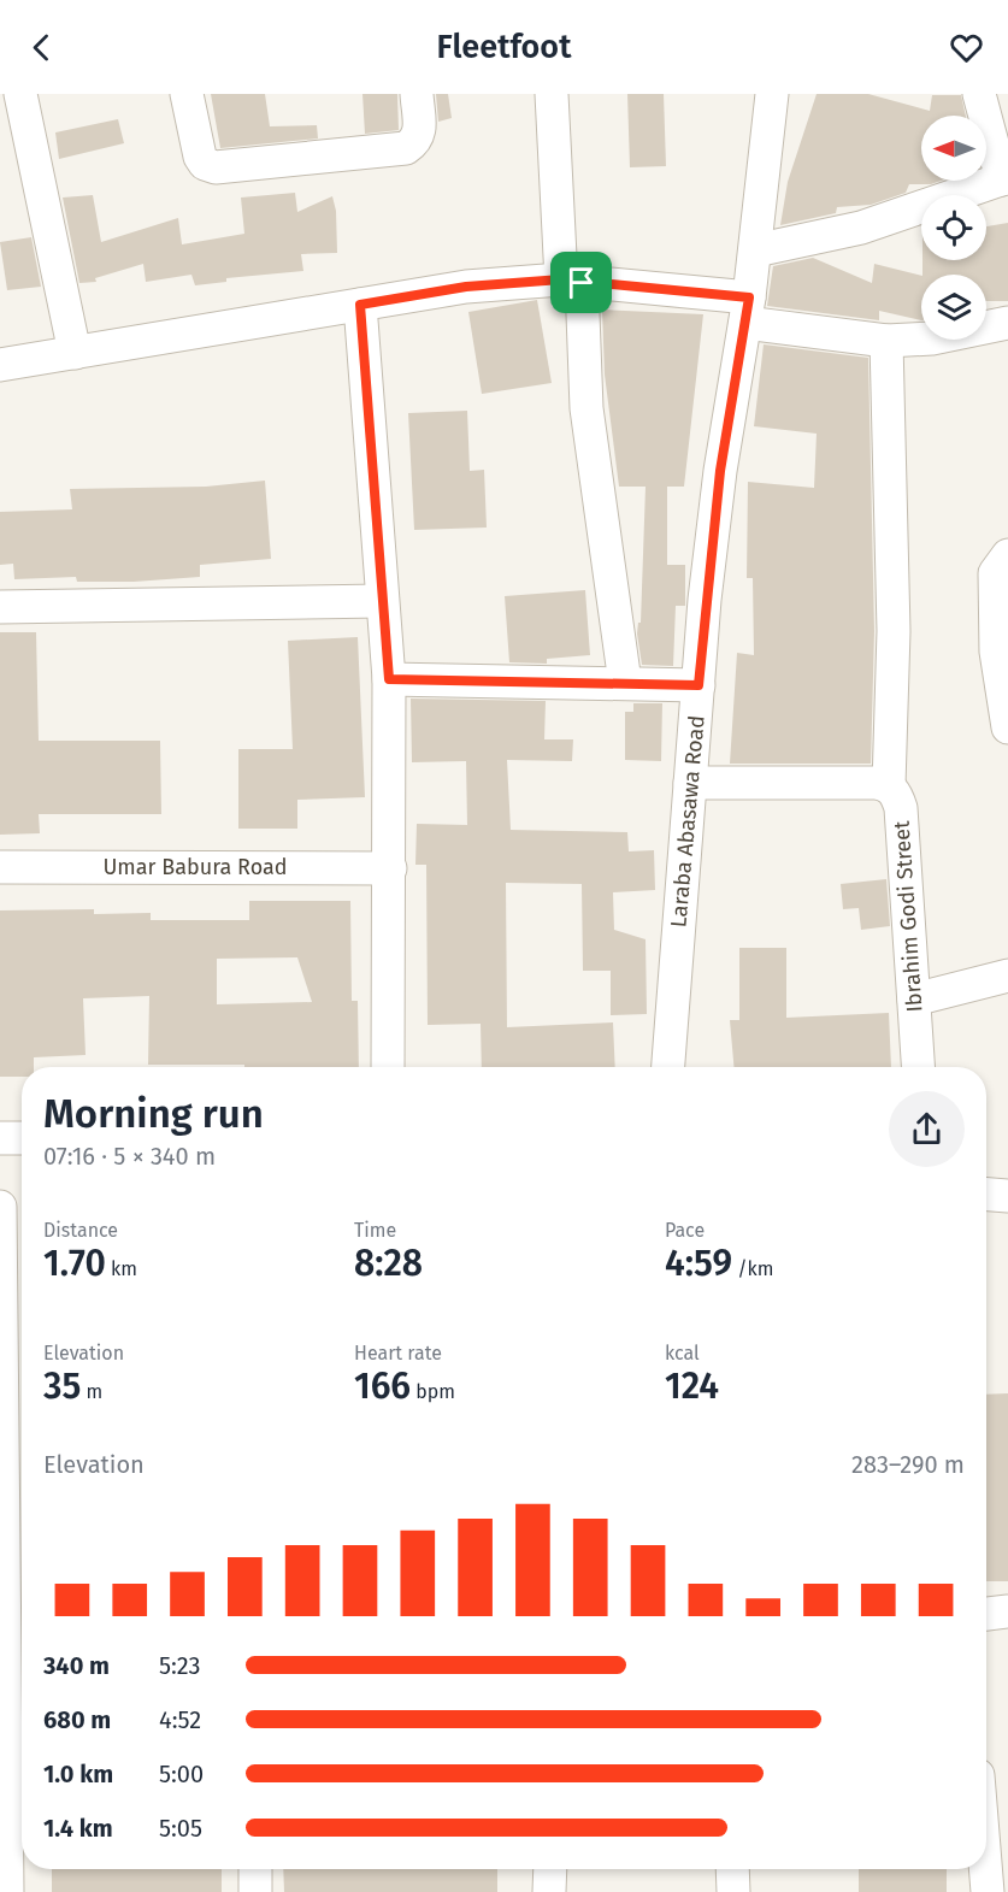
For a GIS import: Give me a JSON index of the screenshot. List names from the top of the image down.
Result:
{
  "streets": {
    "street": ["Laraba Abasawa Road", "Umar Babura Road", "Ibrahim Godi Street"]
  },
  "north": "left",
  "page": {
    "header": "Fleetfoot",
    "heading": ["Morning run", "07:16 · 5 × 340 m"],
    "stats": [
      ["Distance", "1.70 km"],
      ["Time", "8:28"],
      ["Pace", "4:59 /km"],
      ["Elevation", "35 m"],
      ["Heart rate", "166 bpm"],
      ["kcal", "124"]
    ],
    "chart": ["Elevation", "283–290 m"],
    "list": [
      {
        "name": "340 m",
        "note": "5:23"
      },
      {
        "name": "680 m",
        "note": "4:52"
      },
      {
        "name": "1.0 km",
        "note": "5:00"
      },
      {
        "name": "1.4 km",
        "note": "5:05"
      }
    ]
  }
}
